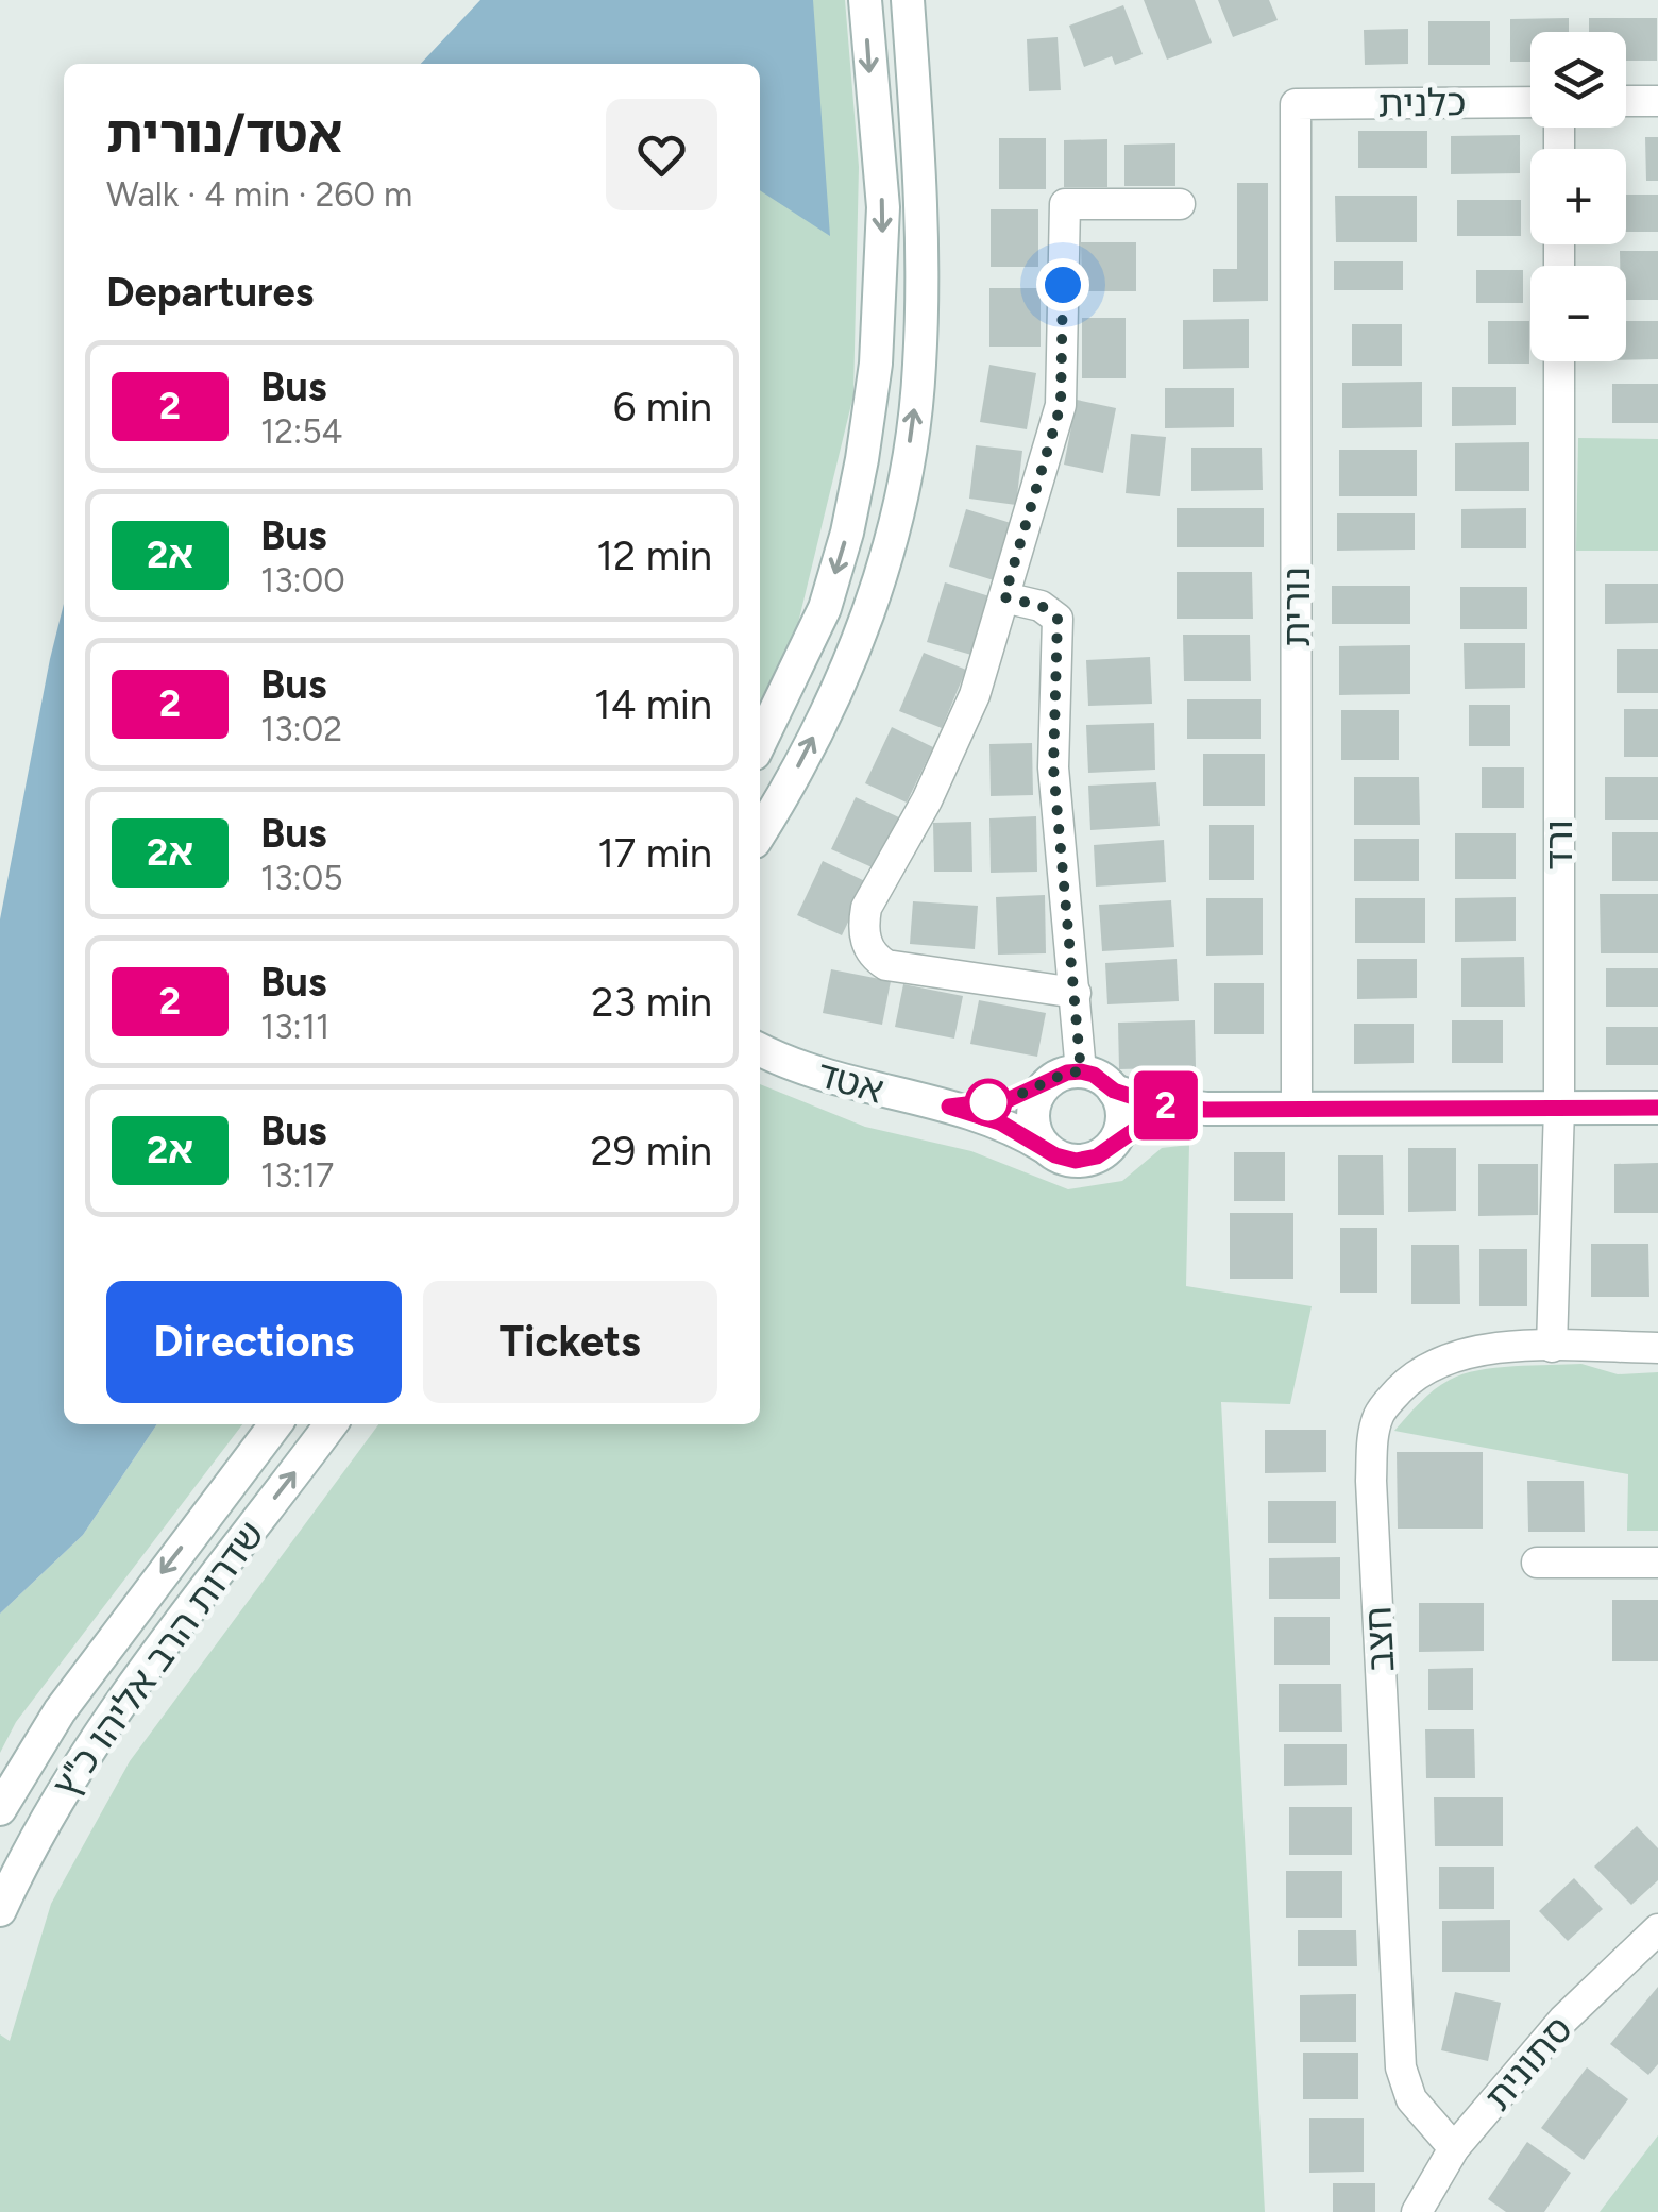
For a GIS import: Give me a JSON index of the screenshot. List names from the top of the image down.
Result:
{
  "streets": {
    "street": [
      "כלנית",
      "נורית",
      "ורד",
      "אטד",
      "חצב",
      "שדרות הרב אליהו כ\"ץ",
      "סתונית"
    ]
  },
  "crossings": [
    ["כלנית", "נורית"],
    ["ורד", "חצב"],
    ["חצב", "סתונית"]
  ],
  "lines": ["bus line 2"],
  "page": {
    "on_map": "2",
    "map_buttons": ["+", "−"],
    "heading": [
      ["אטד/נורית", "Walk · 4 min · 260 m"],
      "Departures"
    ],
    "list": [
      {
        "mark": "2",
        "name": "Bus",
        "note": "12:54",
        "value": "6 min"
      },
      {
        "mark": "2א",
        "name": "Bus",
        "note": "13:00",
        "value": "12 min"
      },
      {
        "mark": "2",
        "name": "Bus",
        "note": "13:02",
        "value": "14 min"
      },
      {
        "mark": "2א",
        "name": "Bus",
        "note": "13:05",
        "value": "17 min"
      },
      {
        "mark": "2",
        "name": "Bus",
        "note": "13:11",
        "value": "23 min"
      },
      {
        "mark": "2א",
        "name": "Bus",
        "note": "13:17",
        "value": "29 min"
      }
    ],
    "buttons": ["Directions", "Tickets"]
  }
}
